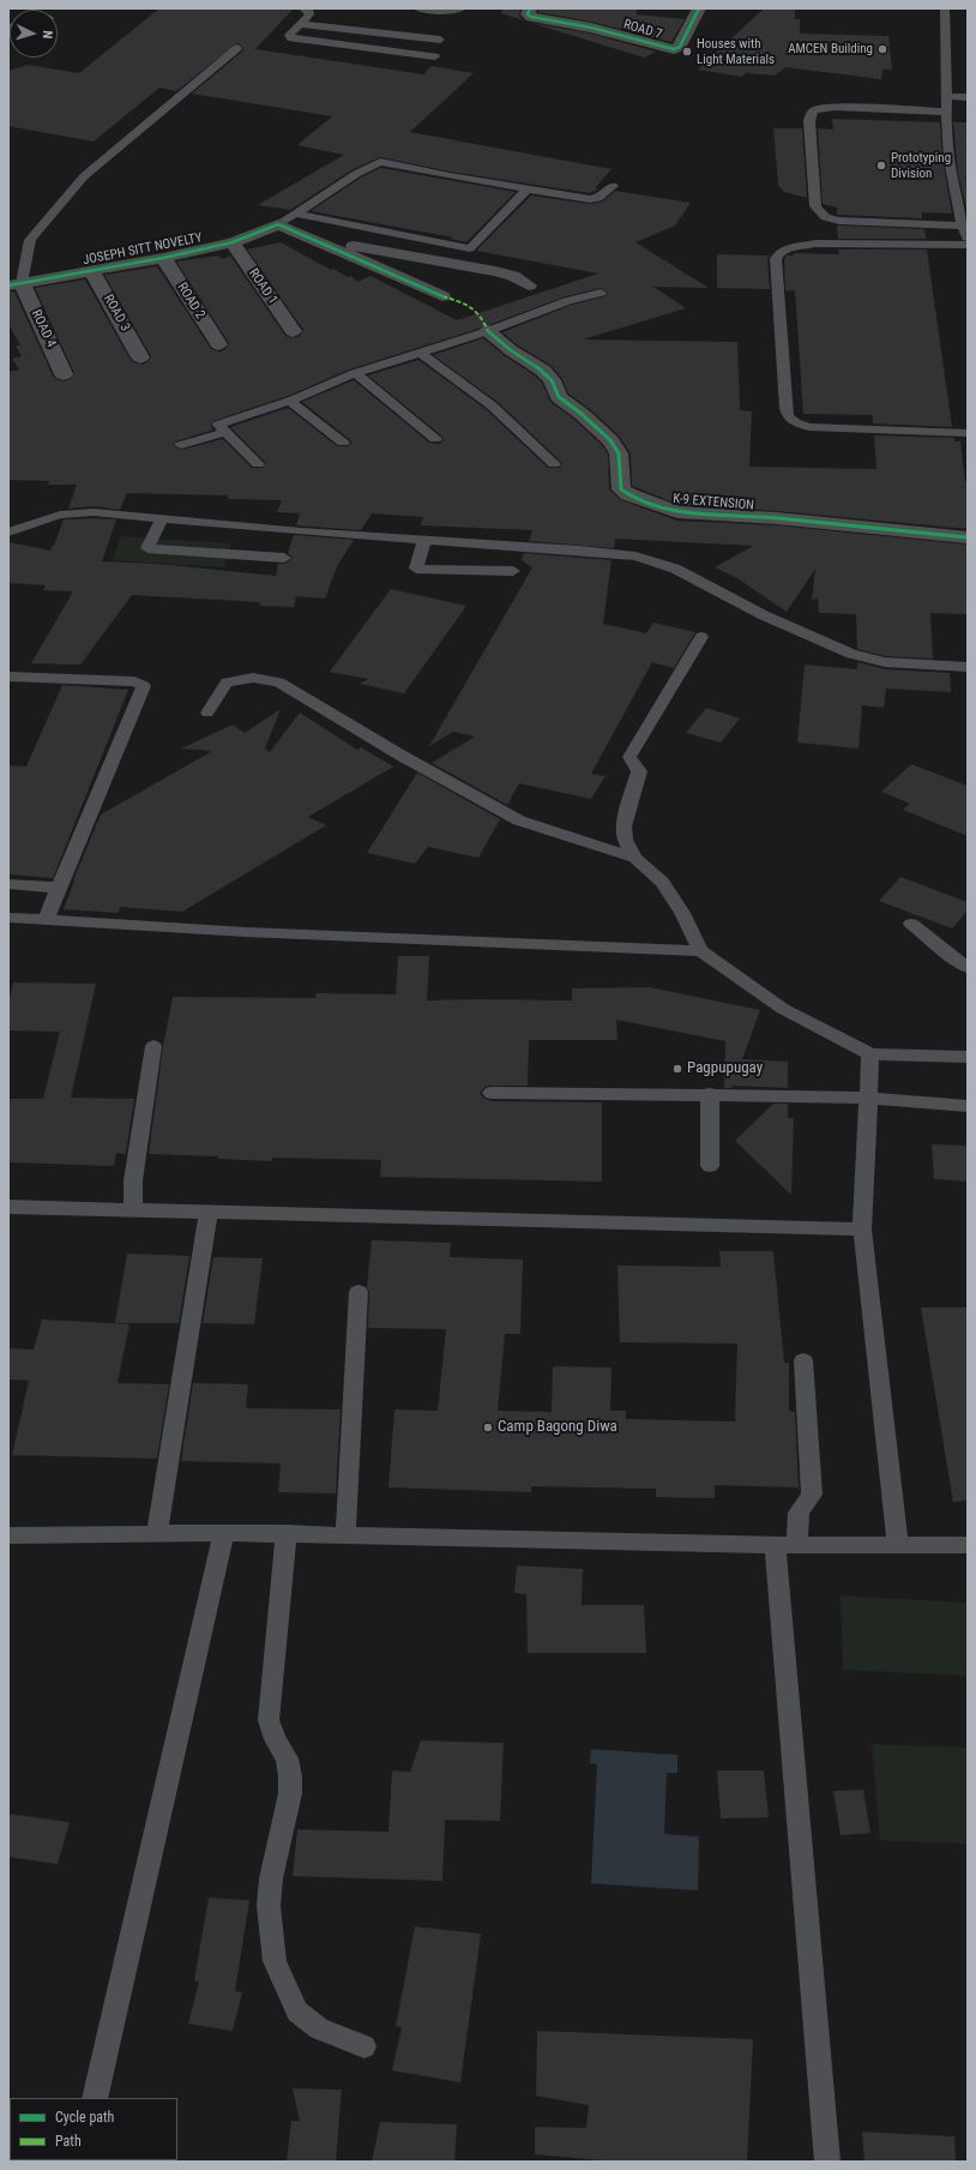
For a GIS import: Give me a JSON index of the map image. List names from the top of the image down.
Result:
{
  "streets": {
    "street": [
      "ROAD 7",
      "JOSEPH SITT NOVELTY",
      "ROAD 1",
      "ROAD 2",
      "ROAD 3",
      "ROAD 4",
      "K-9 EXTENSION"
    ]
  },
  "crossings": [
    ["JOSEPH SITT NOVELTY", "ROAD 1"],
    ["JOSEPH SITT NOVELTY", "ROAD 2"],
    ["JOSEPH SITT NOVELTY", "ROAD 3"],
    ["JOSEPH SITT NOVELTY", "ROAD 4"]
  ],
  "places": [
    "AMCEN Building",
    "Houses with Light Materials",
    "Prototyping Division",
    "Pagpupugay",
    "Camp Bagong Diwa"
  ],
  "legend": ["Cycle path", "Path"],
  "north": "right"
}
